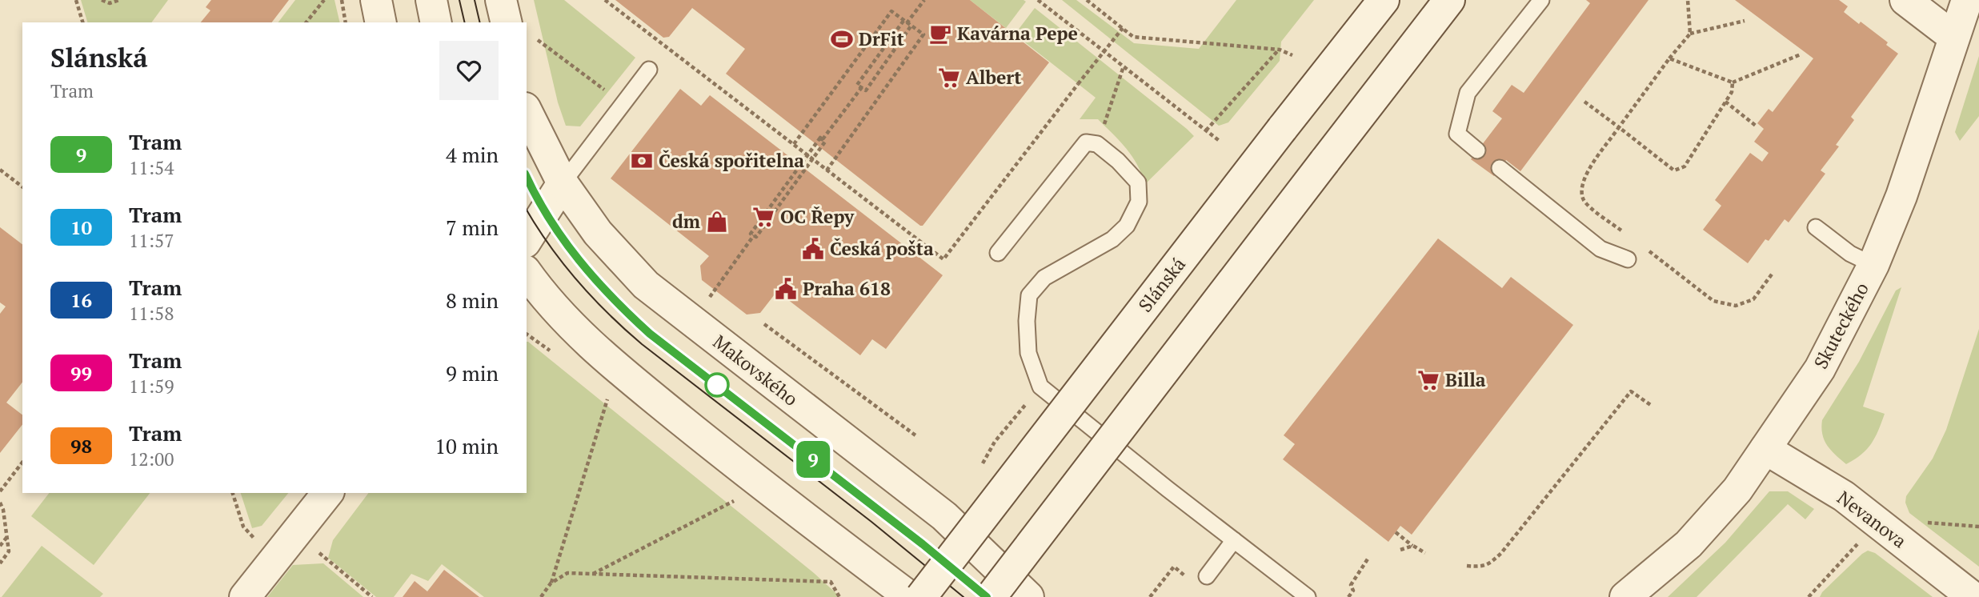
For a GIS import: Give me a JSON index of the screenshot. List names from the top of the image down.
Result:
{
  "streets": {
    "street": [
      "Slánská",
      "Skuteckého",
      "Makovského",
      "Nevanova"
    ]
  },
  "crossings": [
    ["Skuteckého", "Nevanova"]
  ],
  "places": {
    "cafe": ["Kavárna Pepe"],
    "sports": ["DrFit"],
    "supermarket": ["Albert", "OC Řepy", "Billa"],
    "bank": ["Česká spořitelna"],
    "shop": ["dm"],
    "public building": ["Česká pošta", "Praha 618"]
  },
  "lines": ["tram line 9"],
  "page": {
    "on_map": "9",
    "heading": ["Slánská", "Tram"],
    "list": [
      {
        "mark": "9",
        "name": "Tram",
        "note": "11:54",
        "value": "4 min"
      },
      {
        "mark": "10",
        "name": "Tram",
        "note": "11:57",
        "value": "7 min"
      },
      {
        "mark": "16",
        "name": "Tram",
        "note": "11:58",
        "value": "8 min"
      },
      {
        "mark": "99",
        "name": "Tram",
        "note": "11:59",
        "value": "9 min"
      },
      {
        "mark": "98",
        "name": "Tram",
        "note": "12:00",
        "value": "10 min"
      }
    ]
  }
}
